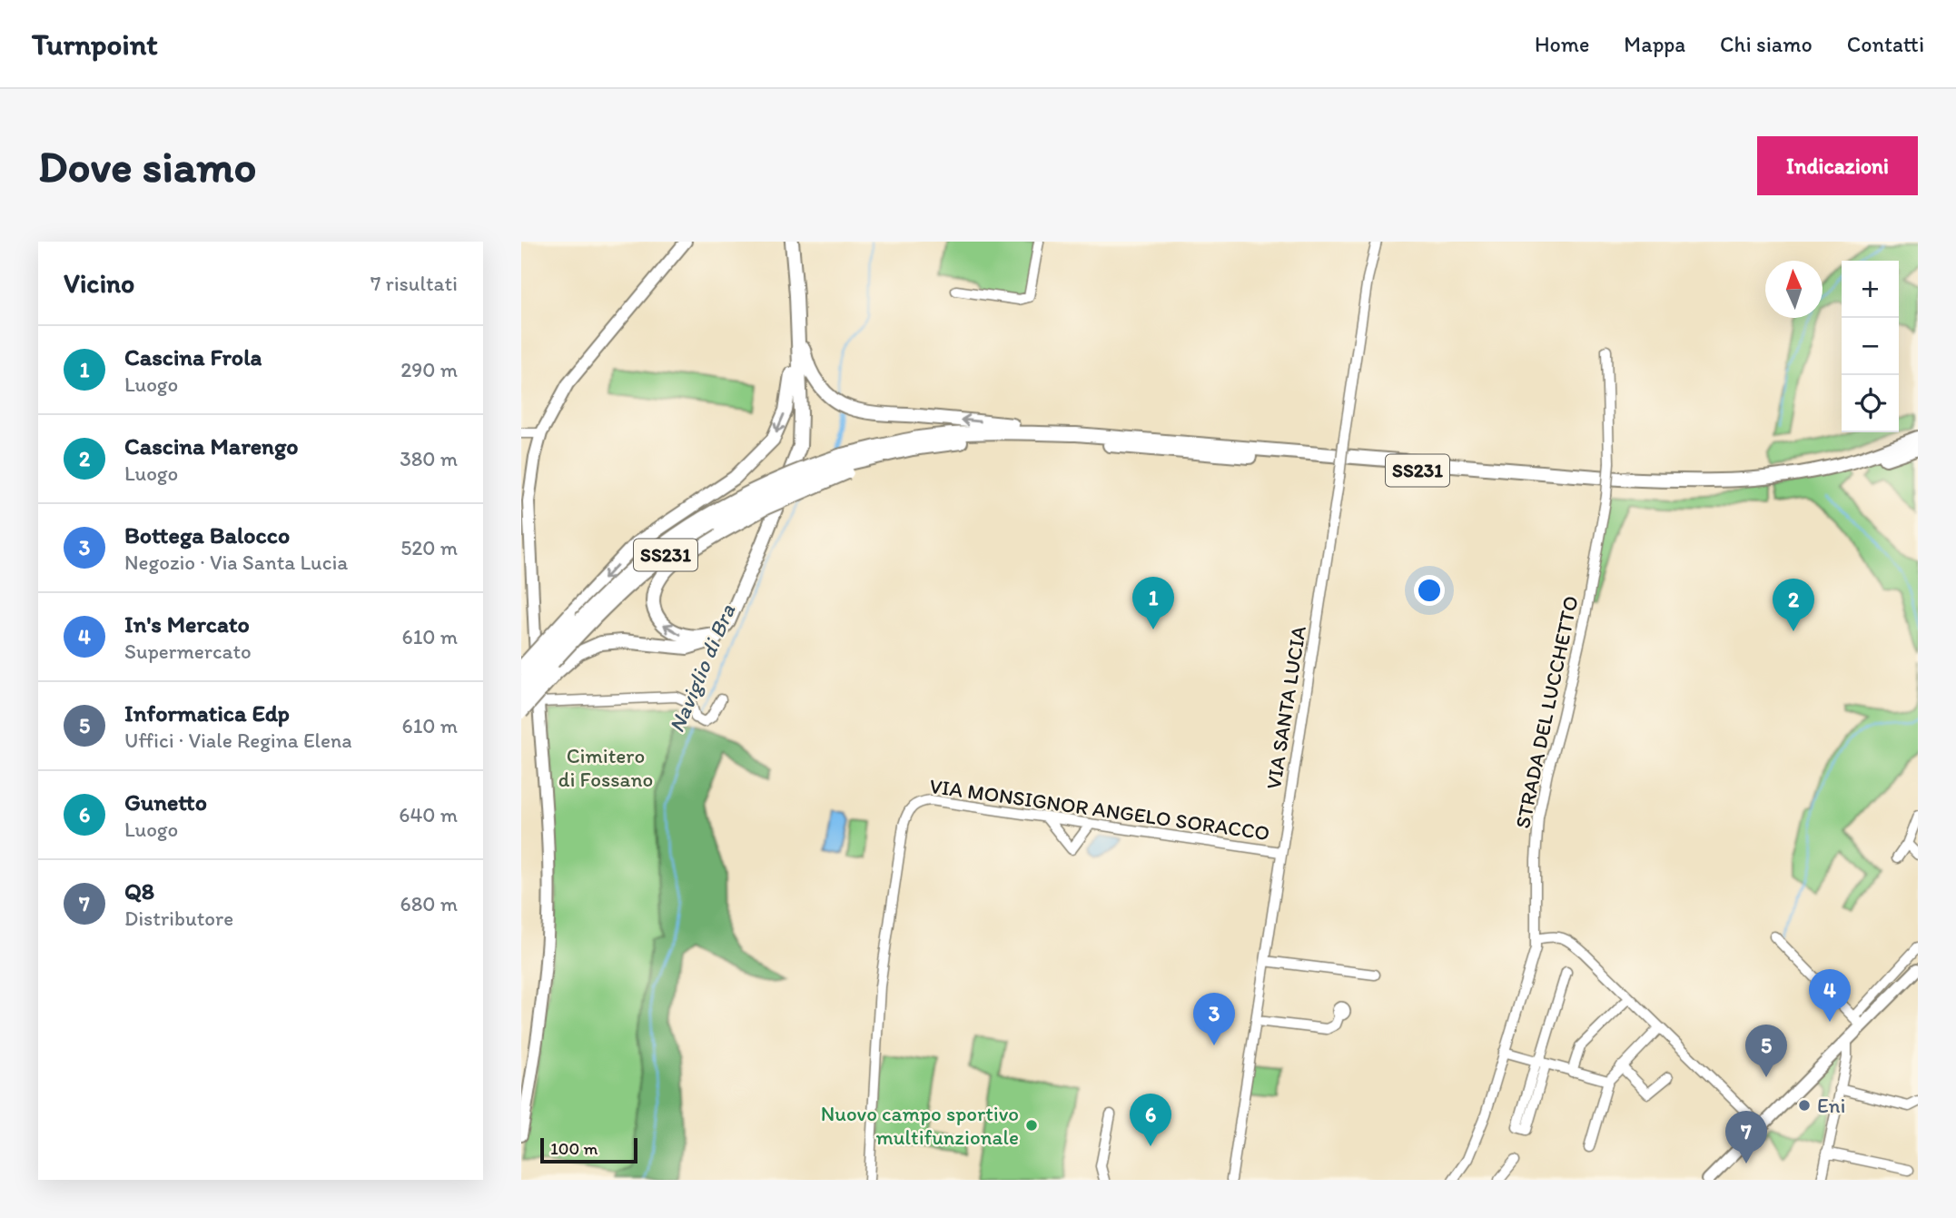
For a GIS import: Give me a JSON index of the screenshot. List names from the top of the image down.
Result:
{
  "streets": {
    "highway": ["SS231"],
    "street": ["VIA SANTA LUCIA", "STRADA DEL LUCCHETTO", "VIA MONSIGNOR ANGELO SORACCO"]
  },
  "crossings": [
    ["VIA SANTA LUCIA", "VIA MONSIGNOR ANGELO SORACCO"]
  ],
  "water": ["Naviglio di Bra"],
  "parks": ["Cimitero di Fossano"],
  "places": ["Eni", "Nuovo campo sportivo multifunzionale"],
  "scale_bar": "100 m",
  "north": "top",
  "page": {
    "header": "Turnpoint",
    "nav": [
      "Home",
      "Mappa",
      "Chi siamo",
      "Contatti"
    ],
    "buttons": "Indicazioni",
    "title": "Dove siamo",
    "heading": ["Vicino", "7 risultati"],
    "map_buttons": ["+", "−"],
    "list": [
      {
        "mark": "1",
        "name": "Cascina Frola",
        "note": "Luogo",
        "value": "290 m"
      },
      {
        "mark": "2",
        "name": "Cascina Marengo",
        "note": "Luogo",
        "value": "380 m"
      },
      {
        "mark": "3",
        "name": "Bottega Balocco",
        "note": "Negozio · Via Santa Lucia",
        "value": "520 m"
      },
      {
        "mark": "4",
        "name": "In's Mercato",
        "note": "Supermercato",
        "value": "610 m"
      },
      {
        "mark": "5",
        "name": "Informatica Edp",
        "note": "Uffici · Viale Regina Elena",
        "value": "610 m"
      },
      {
        "mark": "6",
        "name": "Gunetto",
        "note": "Luogo",
        "value": "640 m"
      },
      {
        "mark": "7",
        "name": "Q8",
        "note": "Distributore",
        "value": "680 m"
      }
    ],
    "pins": [
      "1",
      "2",
      "4",
      "3",
      "5",
      "6",
      "7"
    ],
    "scale": "100 m"
  }
}
